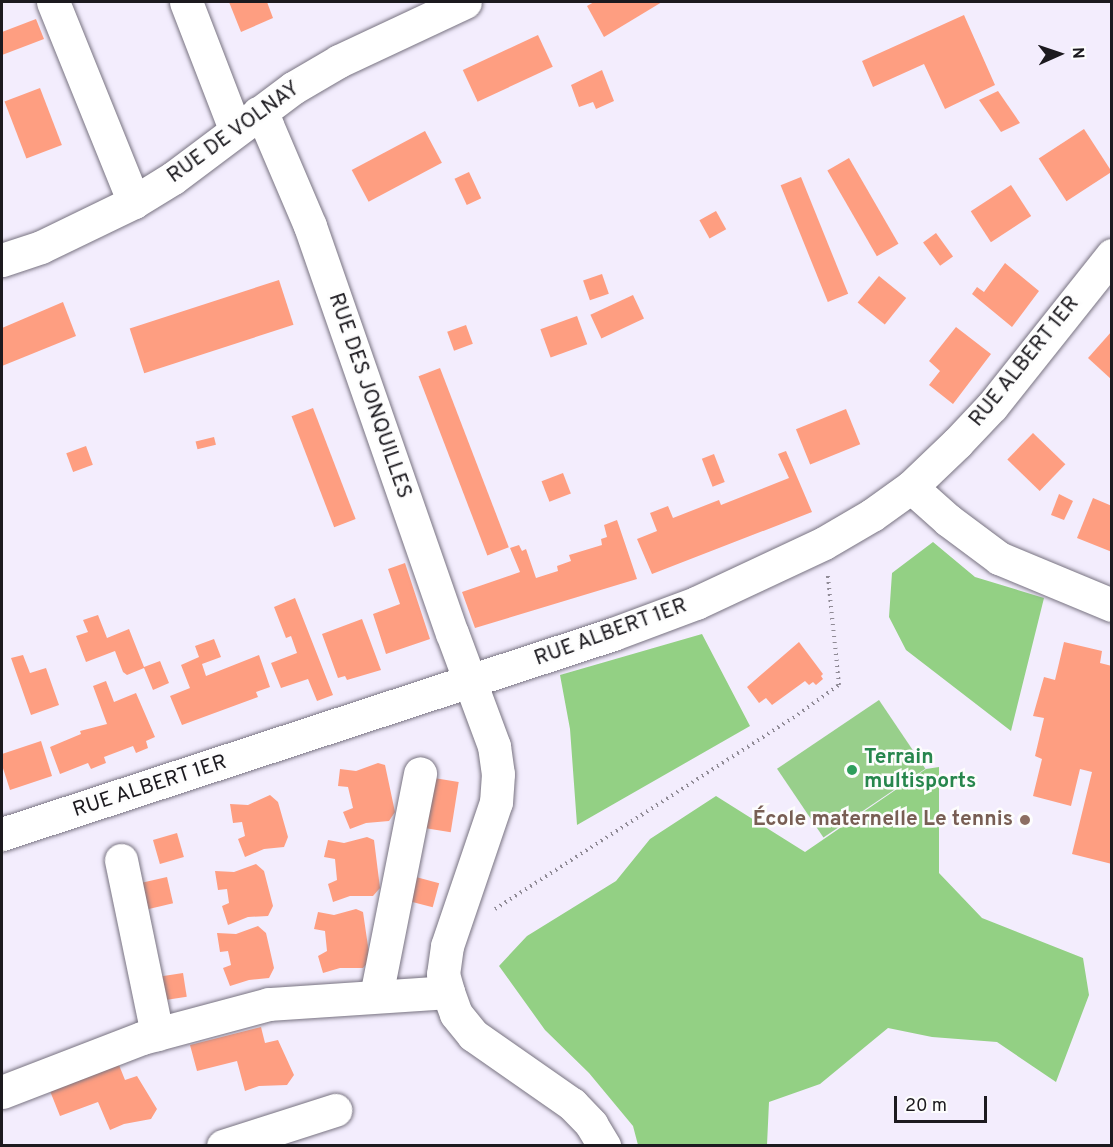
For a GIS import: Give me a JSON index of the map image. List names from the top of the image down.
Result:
{
  "streets": {
    "street": ["RUE DE VOLNAY", "RUE ALBERT 1ER", "RUE DES JONQUILLES"]
  },
  "crossings": [
    ["RUE DE VOLNAY", "RUE DES JONQUILLES"],
    ["RUE ALBERT 1ER", "RUE DES JONQUILLES"]
  ],
  "places": ["Terrain multisports", "École maternelle Le tennis"],
  "scale_bar": "20 m",
  "north": "right"
}
